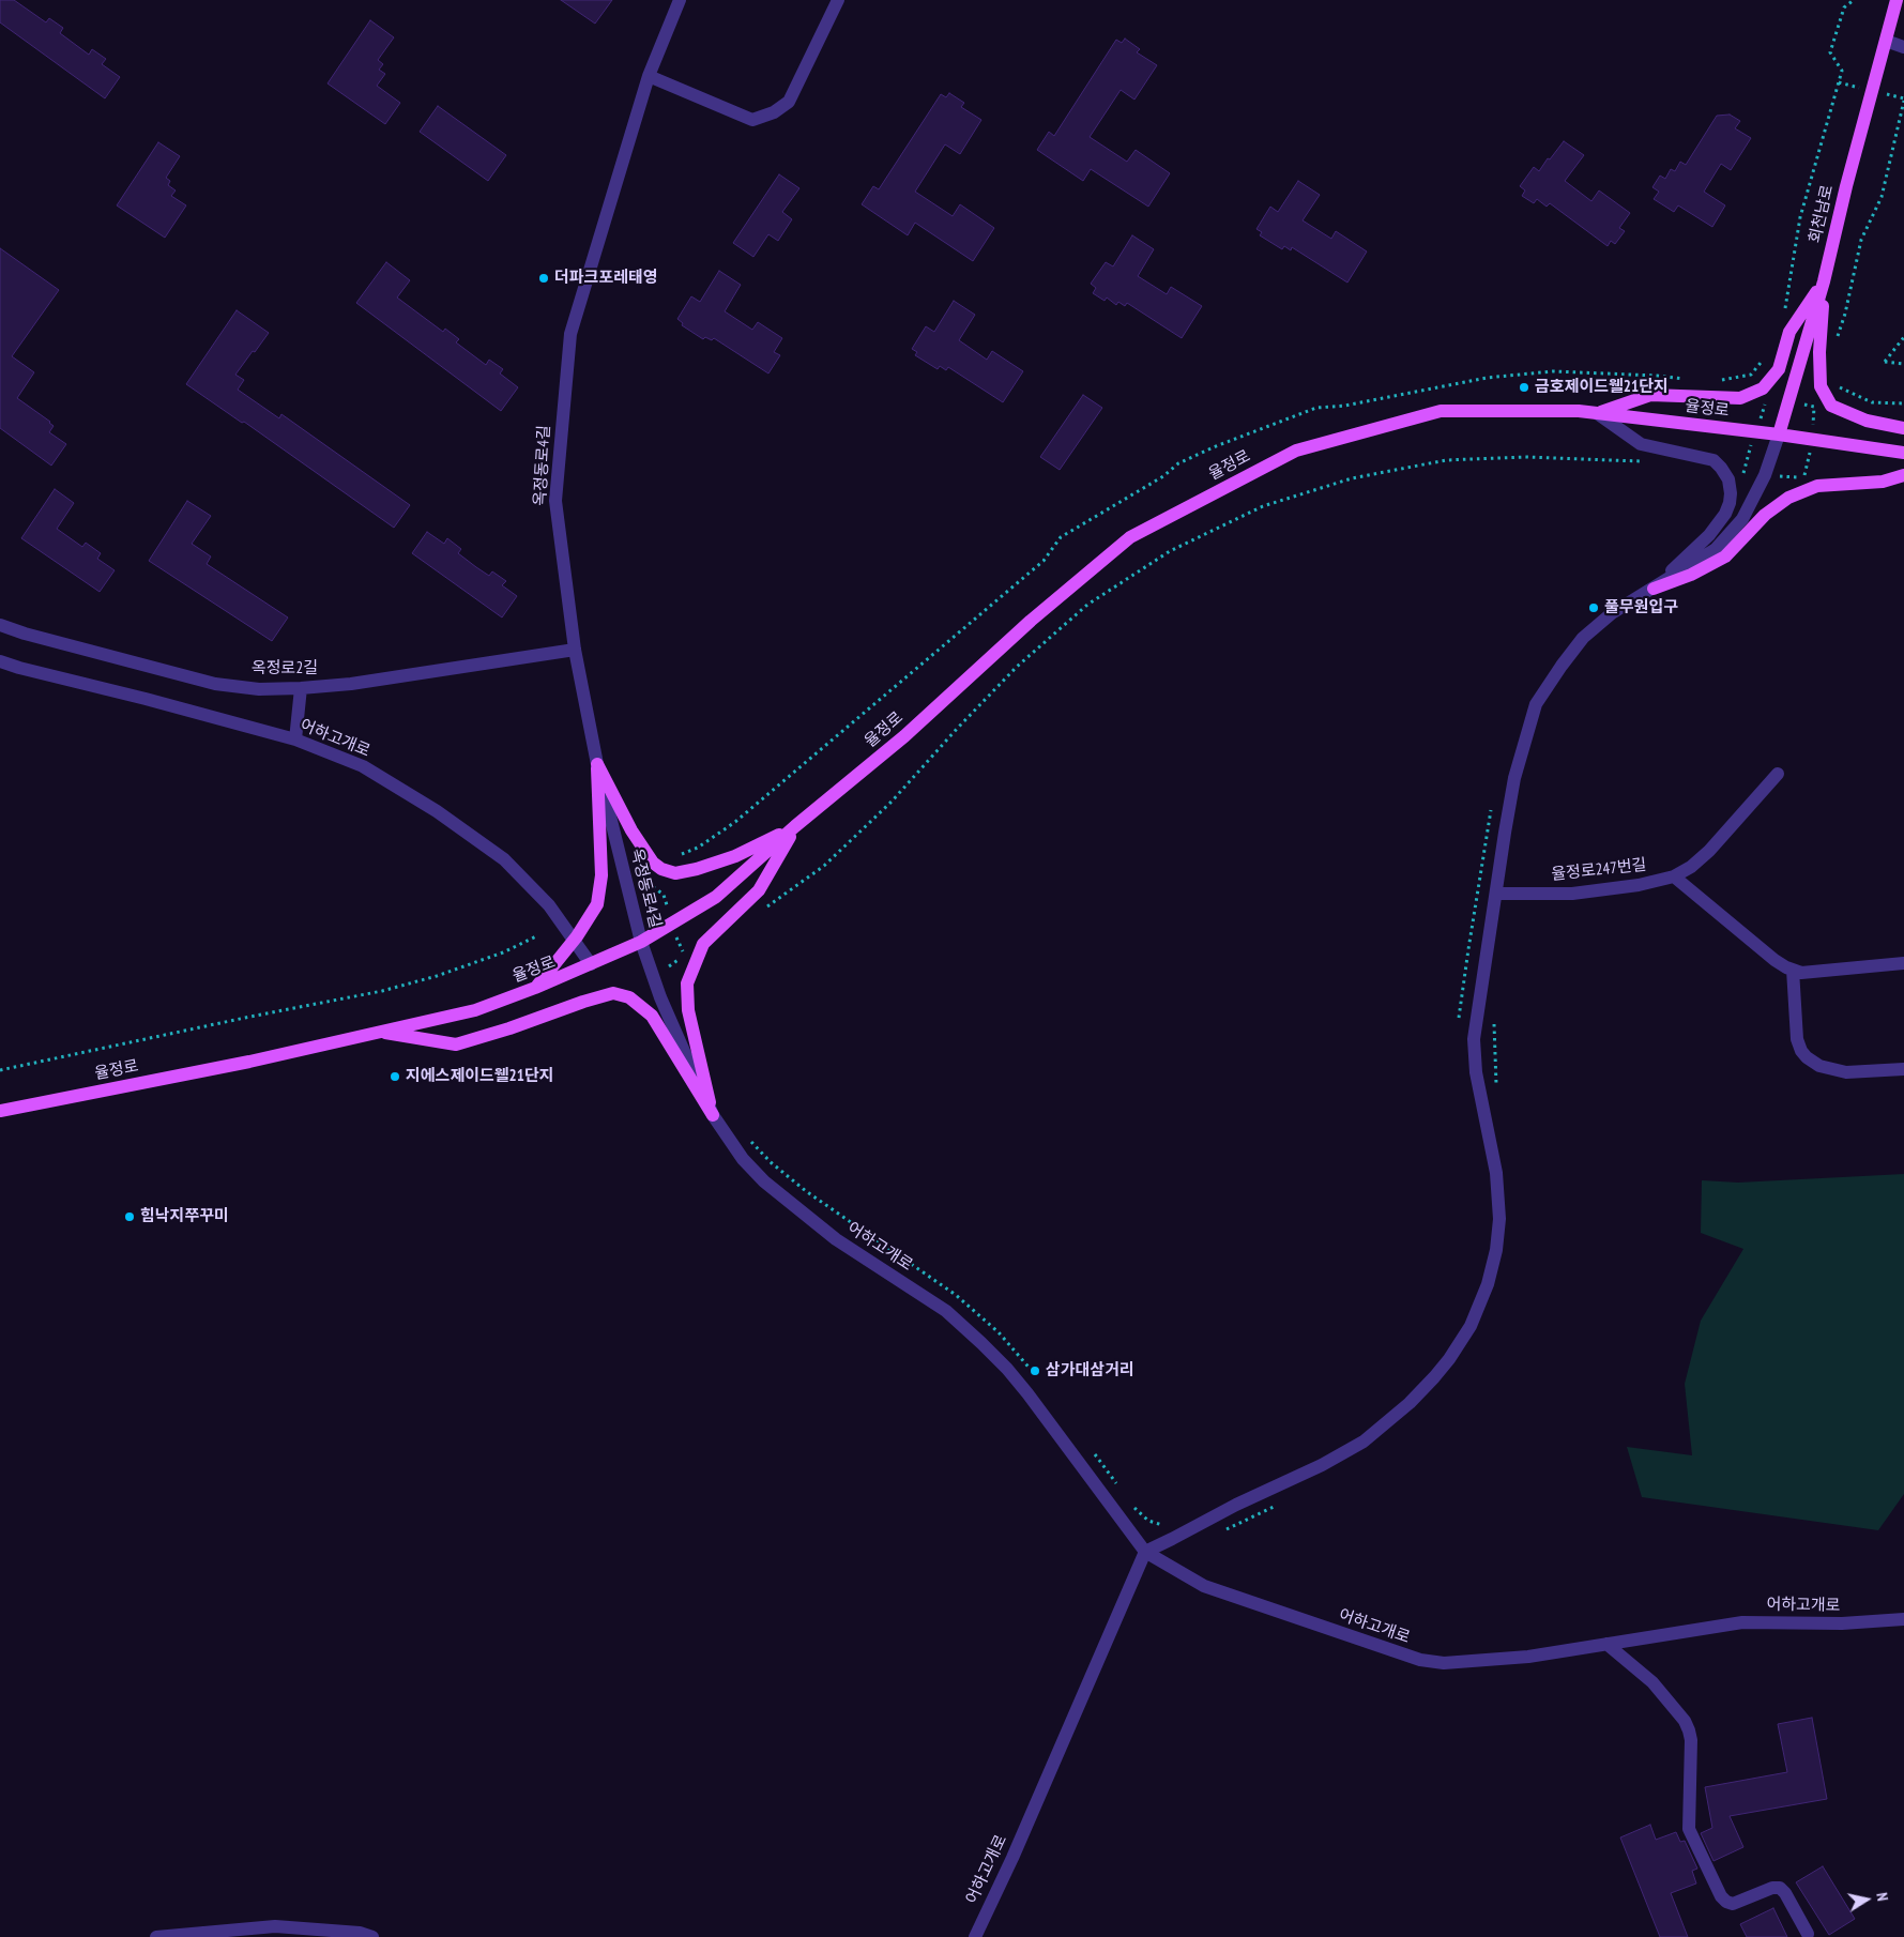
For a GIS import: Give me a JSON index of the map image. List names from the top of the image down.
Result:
{
  "streets": {
    "main road": ["회천남로", "율정로"],
    "street": [
      "옥정동로4길",
      "옥정로2길",
      "어하고개로",
      "율정로247번길"
    ]
  },
  "crossings": [
    ["회천남로", "율정로"],
    ["율정로", "옥정동로4길"],
    ["율정로", "어하고개로"],
    ["옥정동로4길", "옥정로2길"],
    ["옥정동로4길", "어하고개로"]
  ],
  "places": [
    "더파크포레태영",
    "금호제이드웰21단지",
    "풀무원입구",
    "지에스제이드웰21단지",
    "힘낙지쭈꾸미",
    "삼가대삼거리"
  ],
  "north": "right"
}
